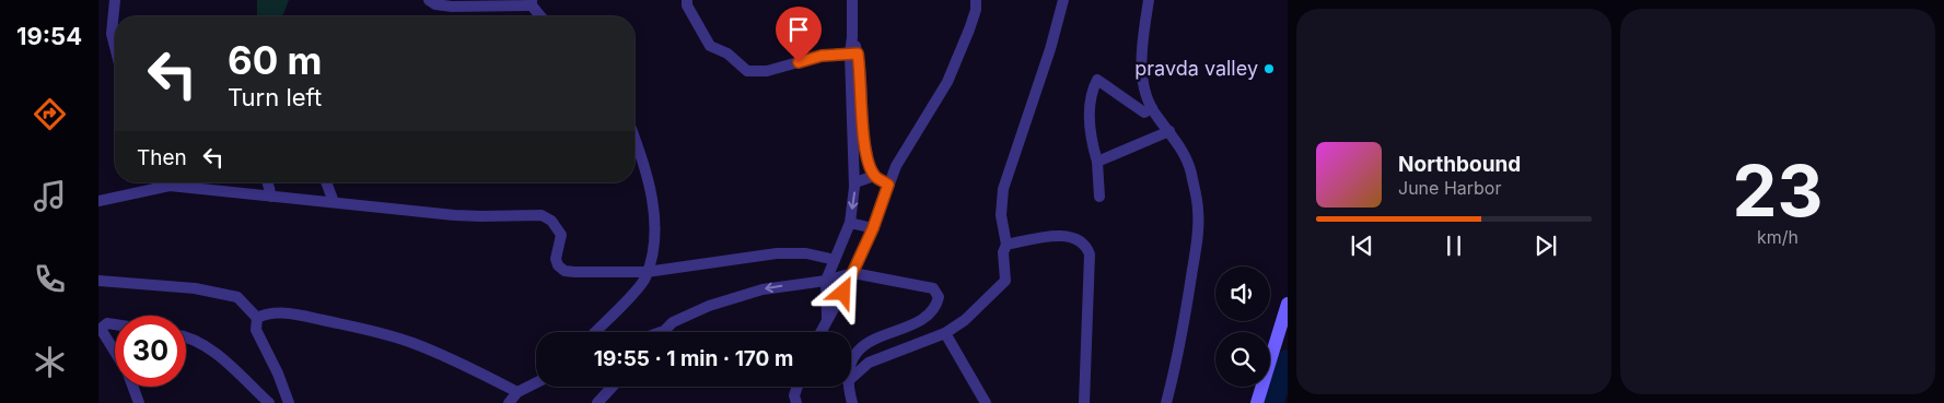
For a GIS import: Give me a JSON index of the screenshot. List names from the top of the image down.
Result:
{
  "places": ["pravda valley"],
  "page": {
    "tabs": "19:54",
    "tile": ["23", "km/h"],
    "turn": ["60 m", "Turn left"],
    "then": "Then",
    "song": ["Northbound", "June Harbor"],
    "limit": "30",
    "trip": "19:55 · 1 min · 170 m"
  }
}
